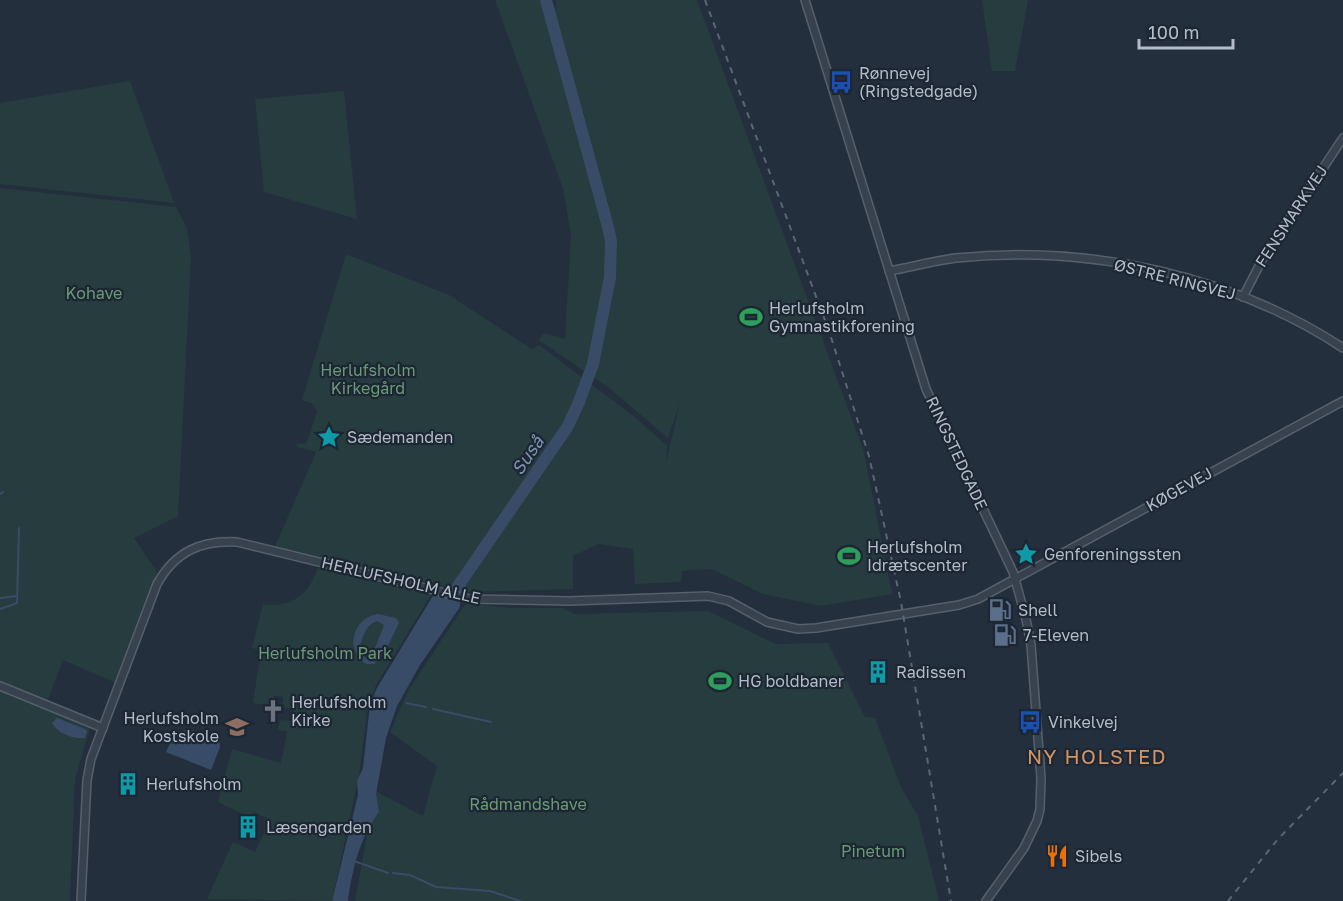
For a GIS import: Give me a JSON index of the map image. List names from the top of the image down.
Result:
{
  "streets": {
    "street": [
      "FENSMARKVEJ",
      "ØSTRE RINGVEJ",
      "RINGSTEDGADE",
      "KØGEVEJ",
      "HERLUFSHOLM ALLE"
    ]
  },
  "crossings": [
    ["FENSMARKVEJ", "ØSTRE RINGVEJ"],
    ["ØSTRE RINGVEJ", "RINGSTEDGADE"],
    ["RINGSTEDGADE", "KØGEVEJ"],
    ["RINGSTEDGADE", "HERLUFSHOLM ALLE"],
    ["KØGEVEJ", "HERLUFSHOLM ALLE"]
  ],
  "districts": ["NY HOLSTED"],
  "water": ["Suså"],
  "parks": [
    "Kohave",
    "Herlufsholm Kirkegård",
    "Herlufsholm Park",
    "Rådmandshave",
    "Pinetum"
  ],
  "places": {
    "bus stop": ["Rønnevej (Ringstedgade)", "Vinkelvej"],
    "sports": ["Herlufsholm Gymnastikforening", "Herlufsholm Idrætscenter", "HG boldbaner"],
    "place": ["Sædemanden", "Genforeningssten"],
    "fuel station": ["Shell", "7-Eleven"],
    "building": ["Radissen", "Herlufsholm", "Læsengarden"],
    "church": ["Herlufsholm Kirke"],
    "school or university": ["Herlufsholm Kostskole"],
    "restaurant": ["Sibels"]
  },
  "scale_bar": "100 m"
}
